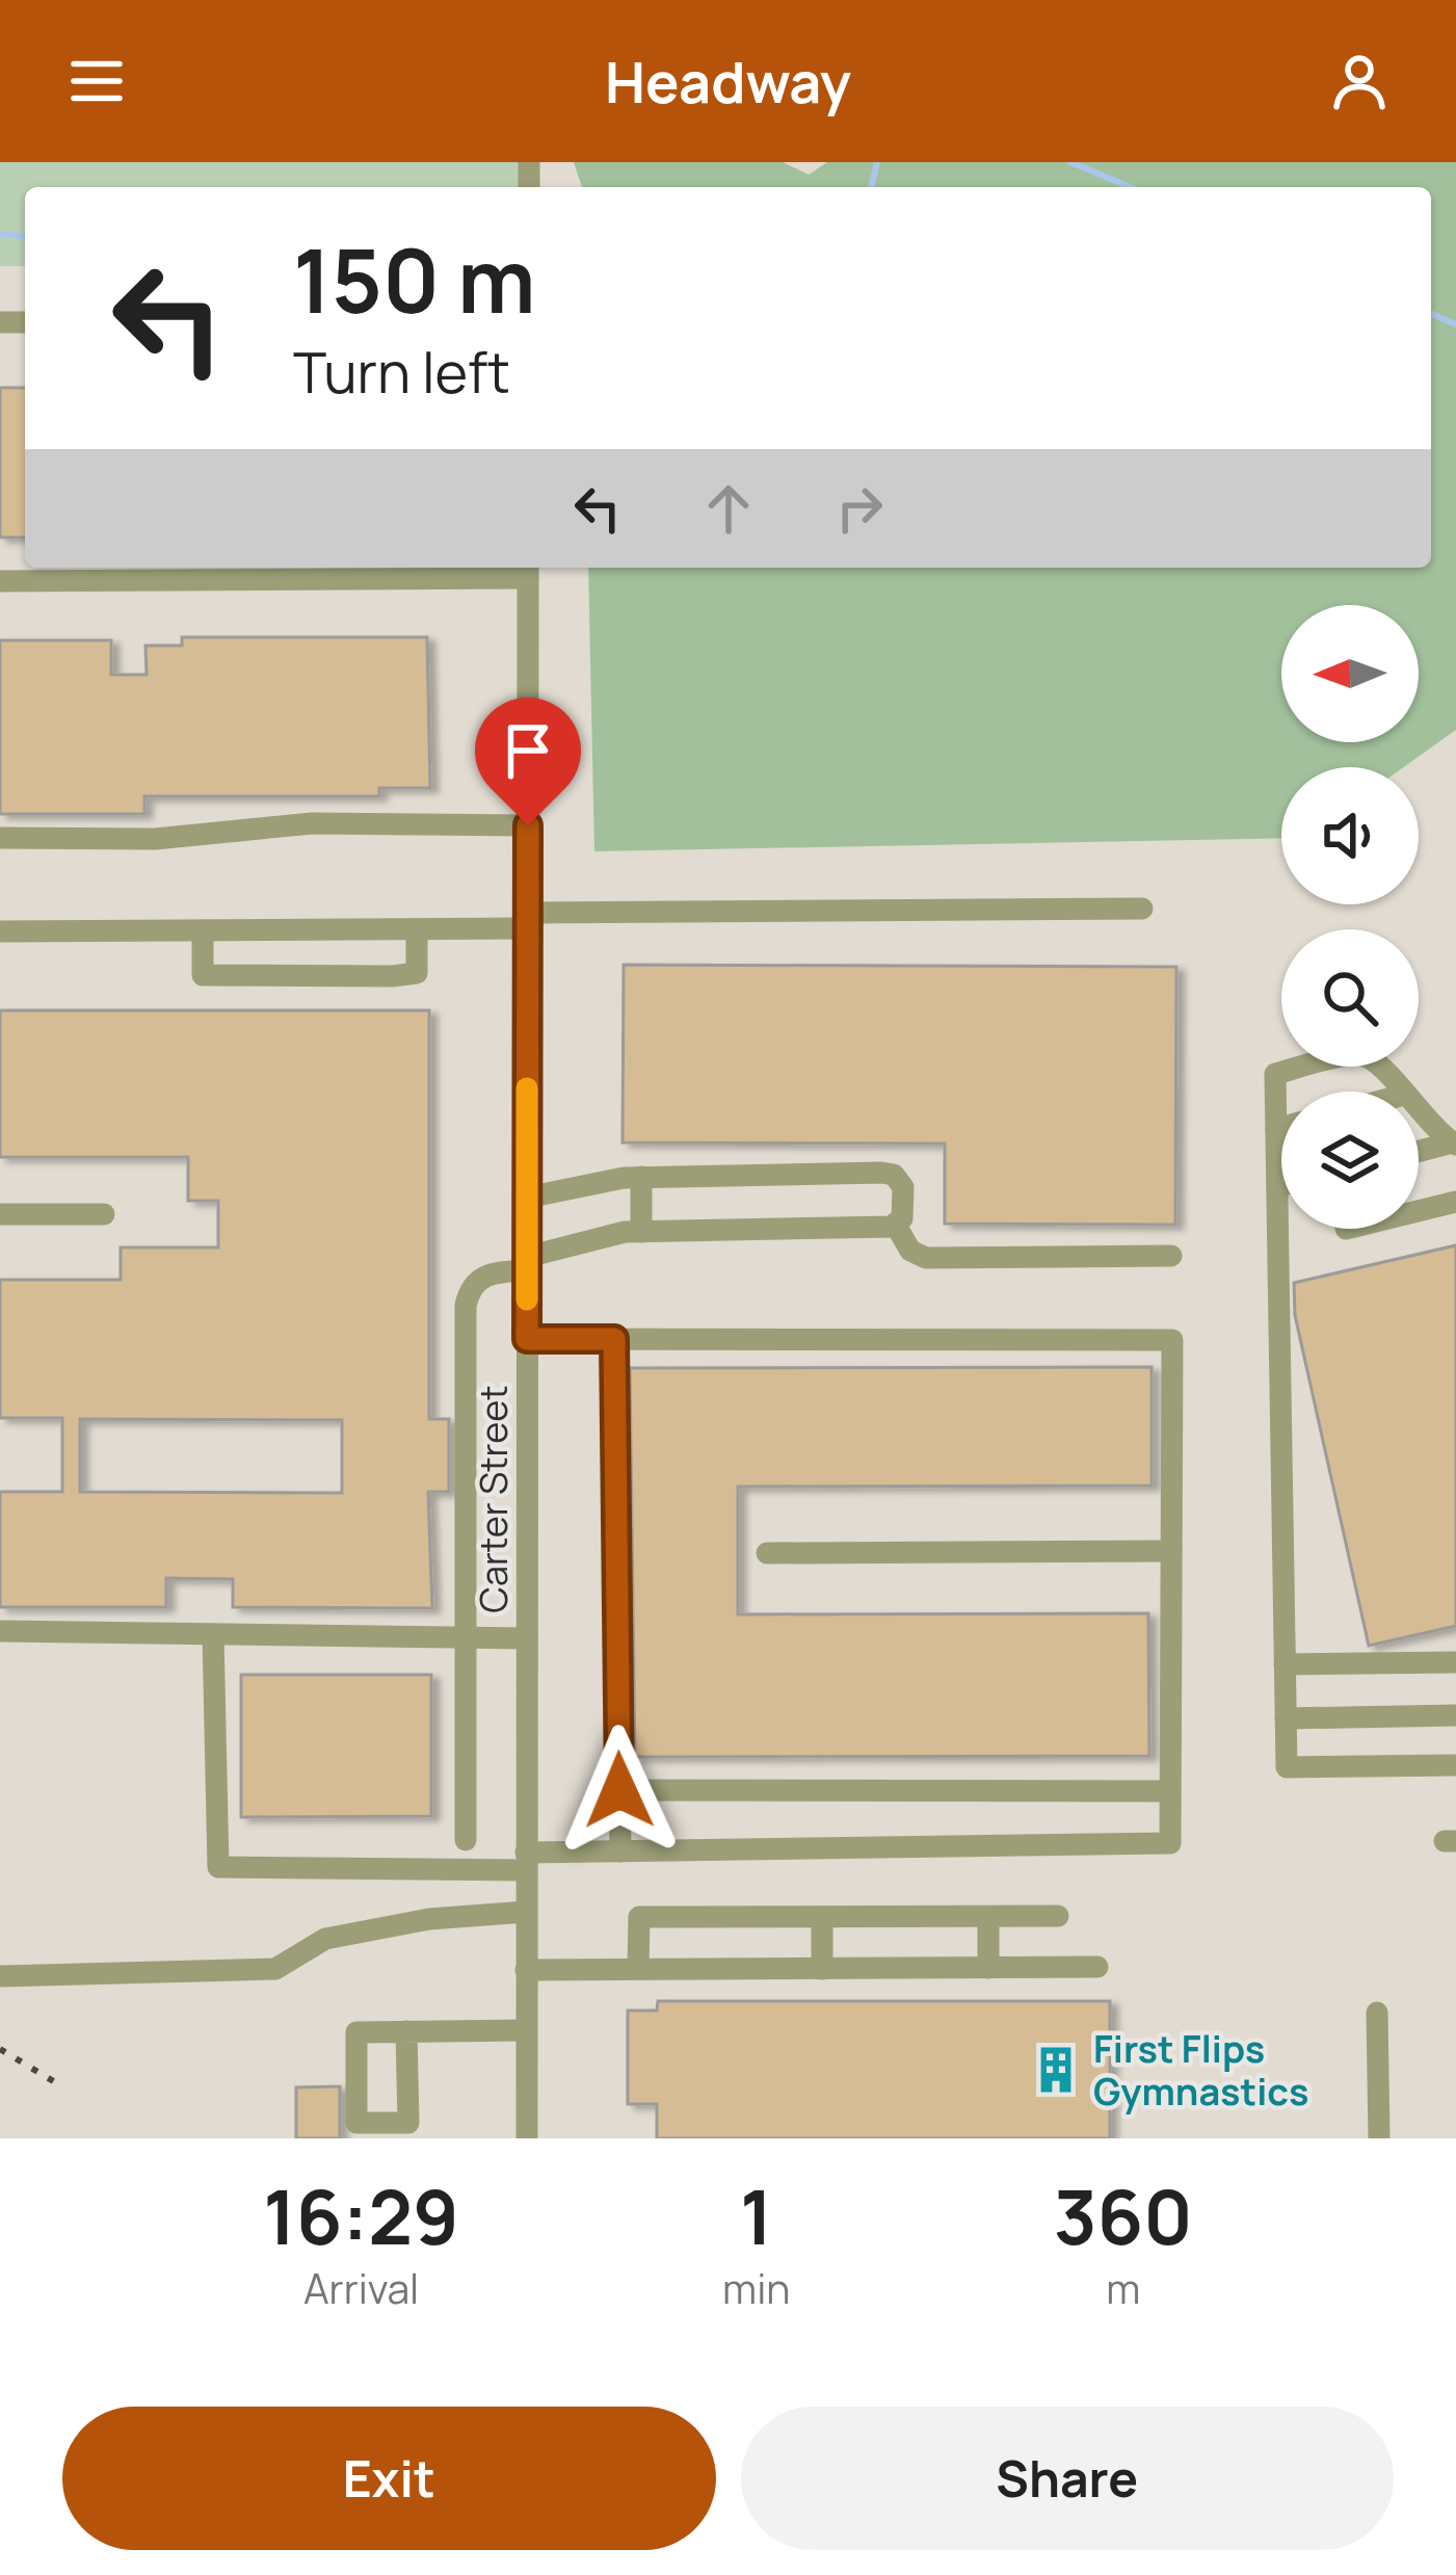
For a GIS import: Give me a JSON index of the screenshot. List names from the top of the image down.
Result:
{
  "streets": {
    "street": ["Carter Street"]
  },
  "places": {
    "building": ["First Flips Gymnastics"]
  },
  "north": "left",
  "page": {
    "header": "Headway",
    "turn": ["150 m", "Turn left"],
    "eta": [
      "16:29",
      "Arrival",
      "1",
      "min",
      "360",
      "m"
    ],
    "buttons": ["Exit", "Share"]
  }
}
